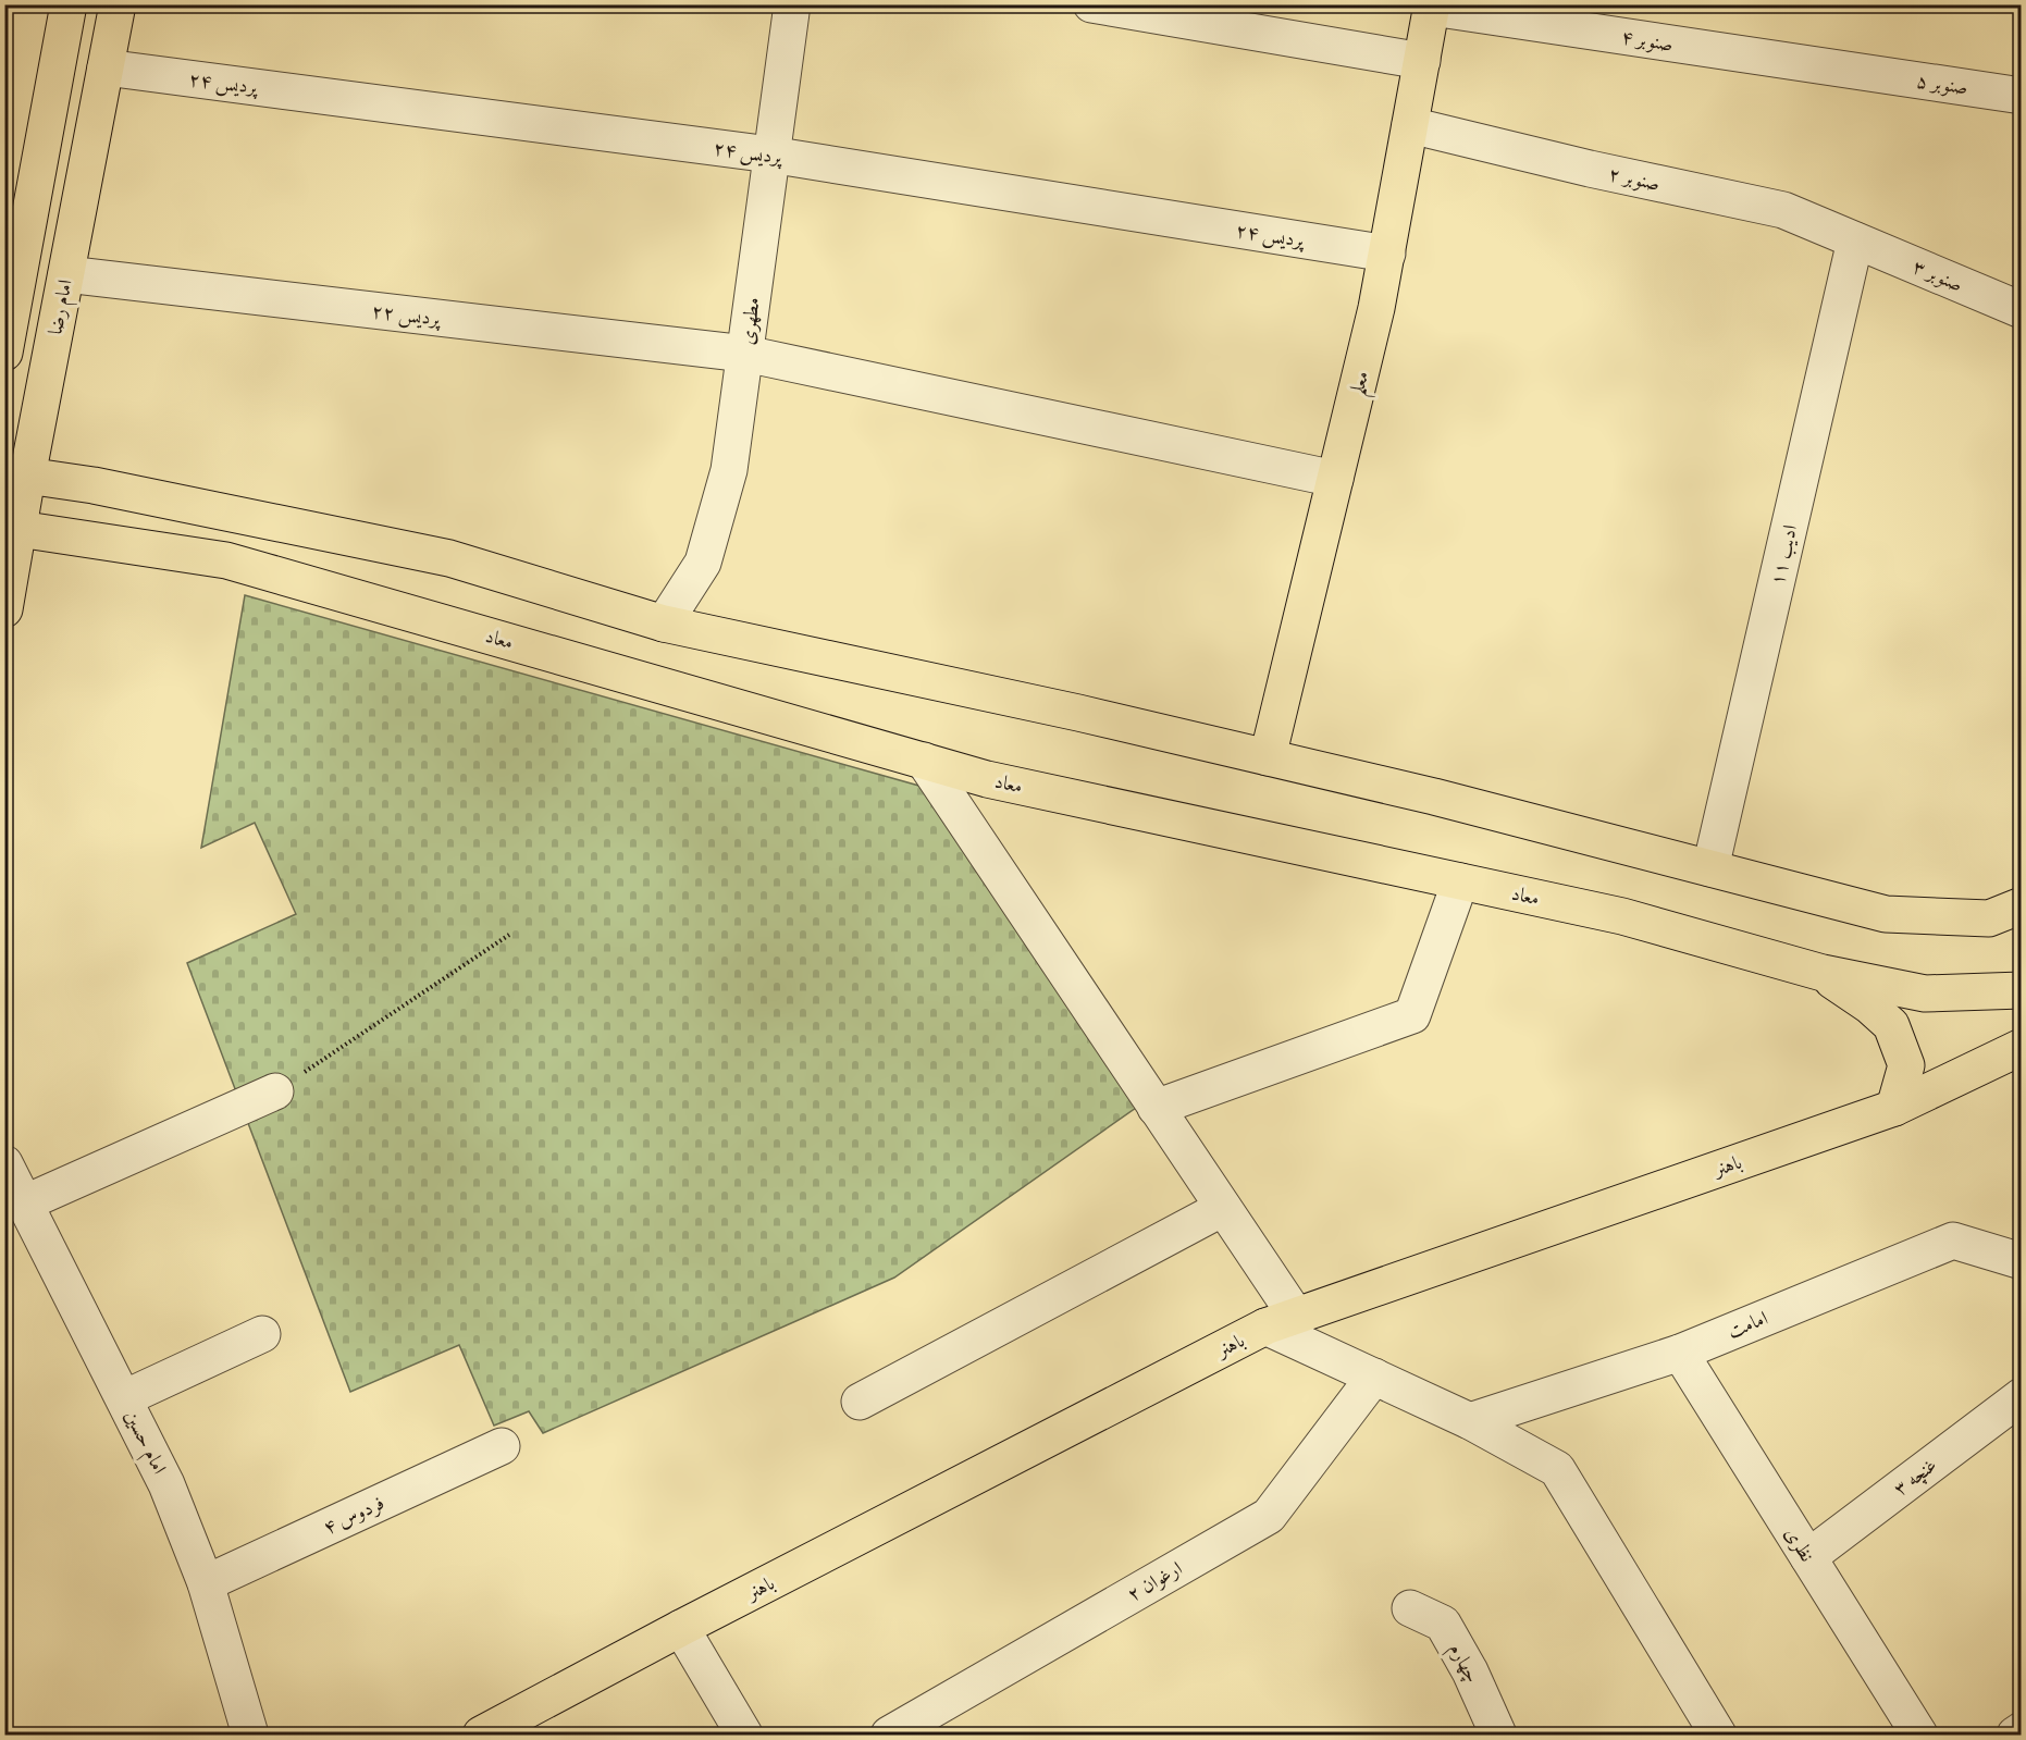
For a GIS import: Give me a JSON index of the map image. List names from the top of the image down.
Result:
{
  "streets": {
    "main road": [
      "امام رضا",
      "معلم",
      "معاد",
      "باهنر"
    ],
    "street": [
      "صنوبر ۴",
      "پردیس ۲۴",
      "صنوبر ۵",
      "صنوبر ۲",
      "صنوبر ۳",
      "پردیس ۲۲",
      "مطهری",
      "ادیب ۱۱",
      "امامت",
      "امام حسین",
      "غنچه ۳",
      "فردوس ۴",
      "نظری",
      "ارغوان ۲",
      "چهارم"
    ]
  },
  "crossings": [
    ["صنوبر ۴", "صنوبر ۵"],
    ["صنوبر ۴", "معلم"],
    ["پردیس ۲۴", "امام رضا"],
    ["پردیس ۲۴", "مطهری"],
    ["پردیس ۲۴", "معلم"],
    ["صنوبر ۲", "صنوبر ۳"],
    ["صنوبر ۲", "معلم"],
    ["صنوبر ۲", "ادیب ۱۱"],
    ["صنوبر ۳", "ادیب ۱۱"],
    ["امام رضا", "پردیس ۲۲"],
    ["امام رضا", "معاد"],
    ["پردیس ۲۲", "مطهری"],
    ["پردیس ۲۲", "معلم"],
    ["امامت", "نظری"],
    ["امام حسین", "فردوس ۴"],
    ["غنچه ۳", "نظری"]
  ]
}
